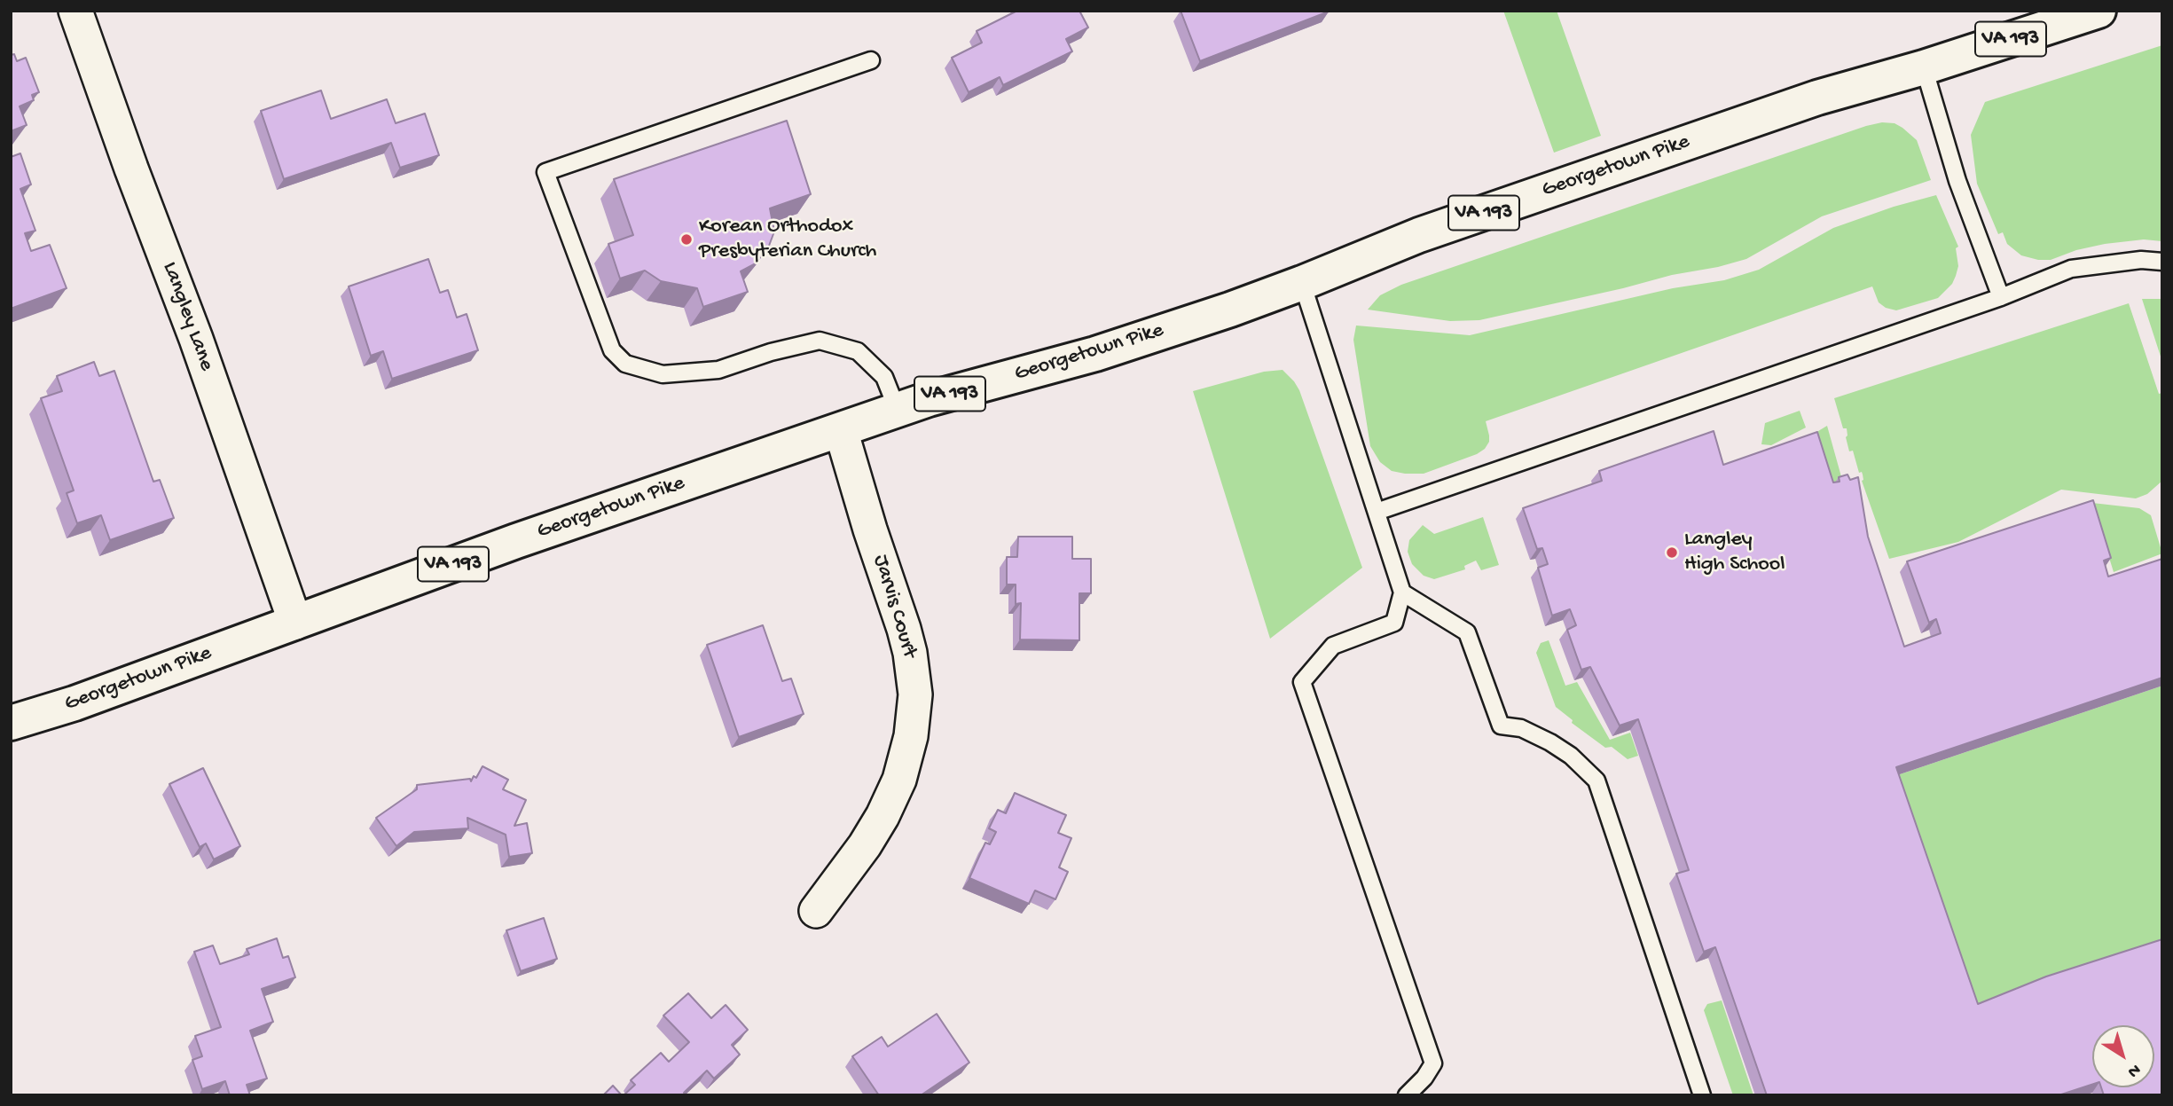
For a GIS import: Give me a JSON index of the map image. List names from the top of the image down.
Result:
{
  "streets": {
    "main road": ["VA 193", "Georgetown Pike"],
    "street": ["Langley Lane", "Jarvis Court"]
  },
  "crossings": [
    ["Georgetown Pike", "Langley Lane"],
    ["Georgetown Pike", "Jarvis Court"]
  ],
  "places": ["Korean Orthodox Presbyterian Church", "Langley High School"],
  "north": "bottom right"
}
